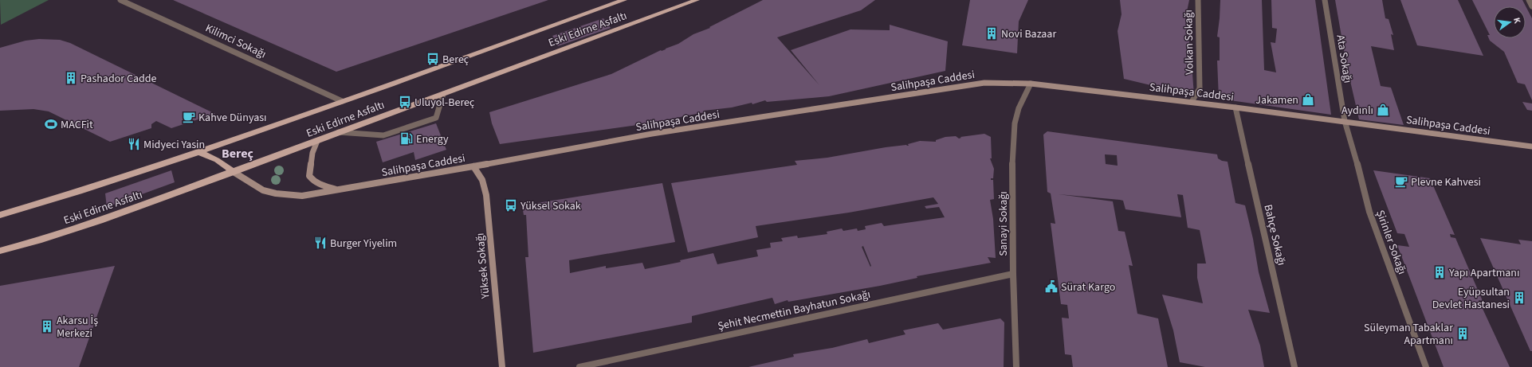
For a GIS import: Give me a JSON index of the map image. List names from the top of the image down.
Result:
{
  "streets": {
    "main road": ["Eski Edirne Asfaltı", "Salihpaşa Caddesi", "Yüksek Sokağı"],
    "street": [
      "Kilimci Sokağı",
      "Volkan Sokağı",
      "Ata Sokağı",
      "Sanayi Sokağı",
      "Bahçe Sokağı",
      "Şirinler Sokağı",
      "Şehit Necmettin Bayhatun Sokağı"
    ]
  },
  "crossings": [
    ["Eski Edirne Asfaltı", "Kilimci Sokağı"],
    ["Eski Edirne Asfaltı", "Salihpaşa Caddesi"],
    ["Volkan Sokağı", "Salihpaşa Caddesi"],
    ["Ata Sokağı", "Salihpaşa Caddesi"],
    ["Ata Sokağı", "Şirinler Sokağı"],
    ["Salihpaşa Caddesi", "Sanayi Sokağı"],
    ["Salihpaşa Caddesi", "Bahçe Sokağı"],
    ["Salihpaşa Caddesi", "Şirinler Sokağı"],
    ["Salihpaşa Caddesi", "Yüksek Sokağı"],
    ["Sanayi Sokağı", "Şehit Necmettin Bayhatun Sokağı"]
  ],
  "districts": ["Bereç"],
  "places": {
    "building": [
      "Novi Bazaar",
      "Pashador Cadde",
      "Yapı Apartmanı",
      "Eyüpsultan Devlet Hastanesi",
      "Akarsu İş Merkezi",
      "Süleyman Tabaklar Apartmanı"
    ],
    "bus stop": ["Bereç", "Uluyol-Bereç", "Yüksel Sokak"],
    "shop": ["Jakamen", "Aydınlı"],
    "cafe": ["Kahve Dünyası", "Plevne Kahvesi"],
    "sports": ["MACFit"],
    "fuel station": ["Energy"],
    "restaurant": ["Midyeci Yasin", "Burger Yiyelim"],
    "public building": ["Sürat Kargo"]
  },
  "north": "right"
}
